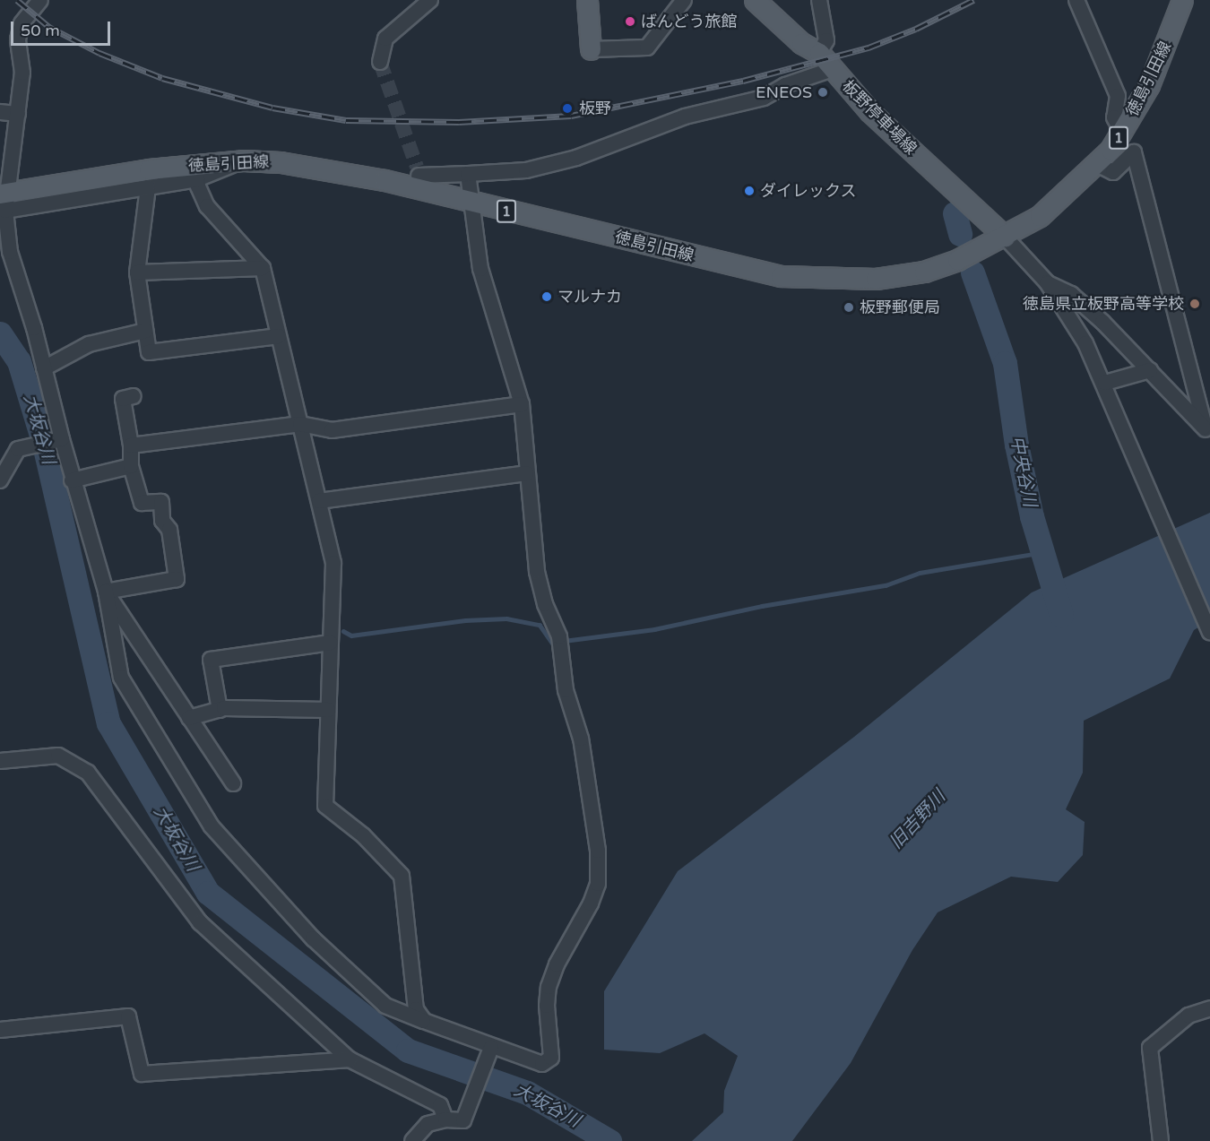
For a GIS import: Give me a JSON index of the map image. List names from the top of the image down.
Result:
{
  "streets": {
    "main road": ["徳島引田線", "板野停車場線", "1"]
  },
  "crossings": [
    ["徳島引田線", "板野停車場線"]
  ],
  "water": ["大坂谷川", "中央谷川", "旧吉野川"],
  "places": [
    "ばんどう旅館",
    "ENEOS",
    "板野",
    "ダイレックス",
    "マルナカ",
    "徳島県立板野高等学校",
    "板野郵便局"
  ],
  "scale_bar": "50 m"
}
